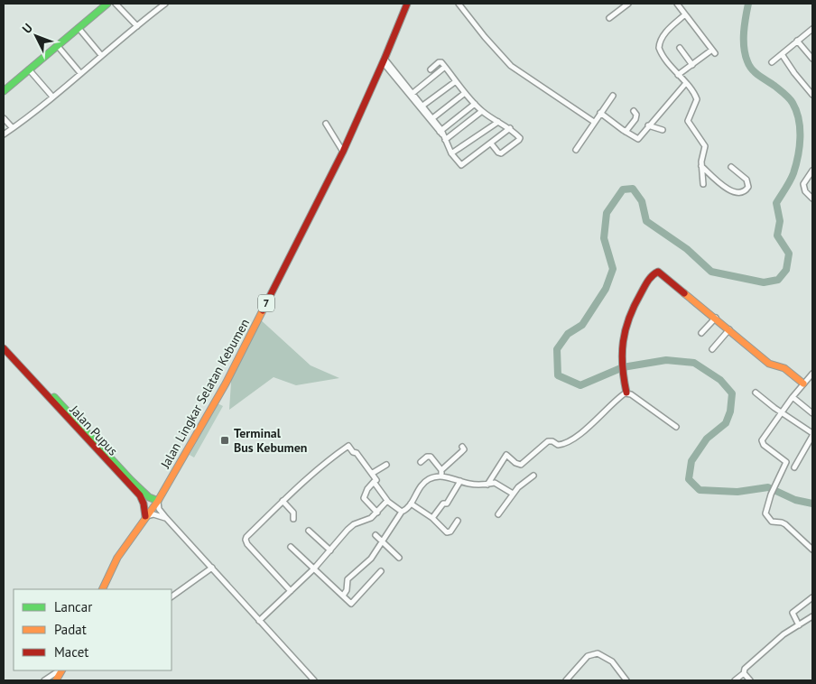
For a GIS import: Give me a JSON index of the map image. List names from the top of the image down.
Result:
{
  "streets": {
    "main road": ["7", "Jalan Lingkar Selatan Kebumen", "Jalan Pupus"]
  },
  "crossings": [
    ["Jalan Lingkar Selatan Kebumen", "Jalan Pupus"]
  ],
  "places": {
    "transit": ["Terminal Bus Kebumen"]
  },
  "legend": ["Lancar", "Padat", "Macet"],
  "north": "top left"
}
